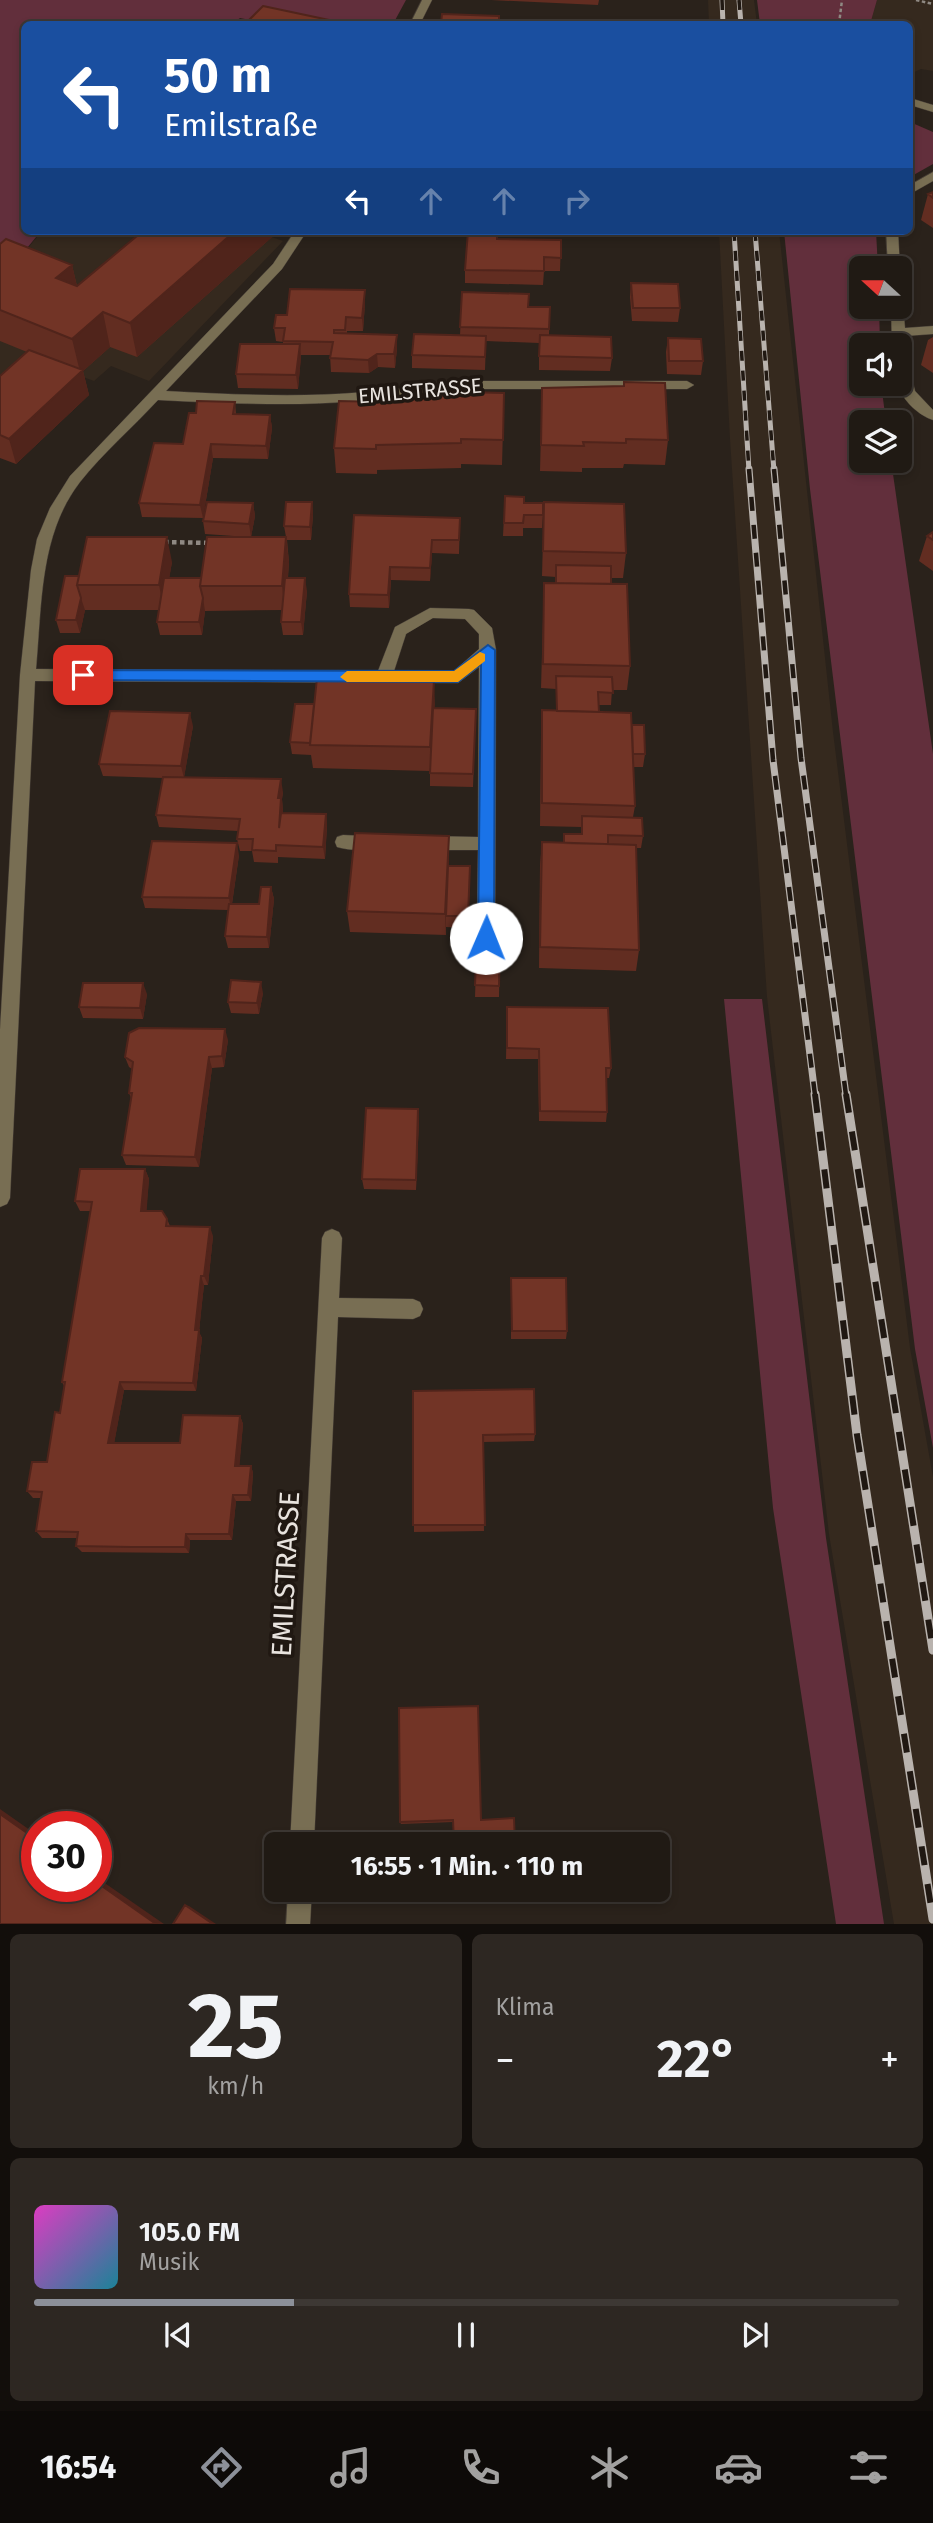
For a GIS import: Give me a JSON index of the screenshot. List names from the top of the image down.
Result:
{
  "streets": {
    "street": ["EMILSTRASSE"]
  },
  "north": "left",
  "page": {
    "turn": ["50 m", "Emilstraße"],
    "limit": "30",
    "trip": "16:55 · 1 Min. · 110 m",
    "tile": [
      ["25", "km/h"],
      "Klima"
    ],
    "heat": ["−", "22°", "+"],
    "song": ["105.0 FM", "Musik"],
    "tabs": "16:54"
  }
}
